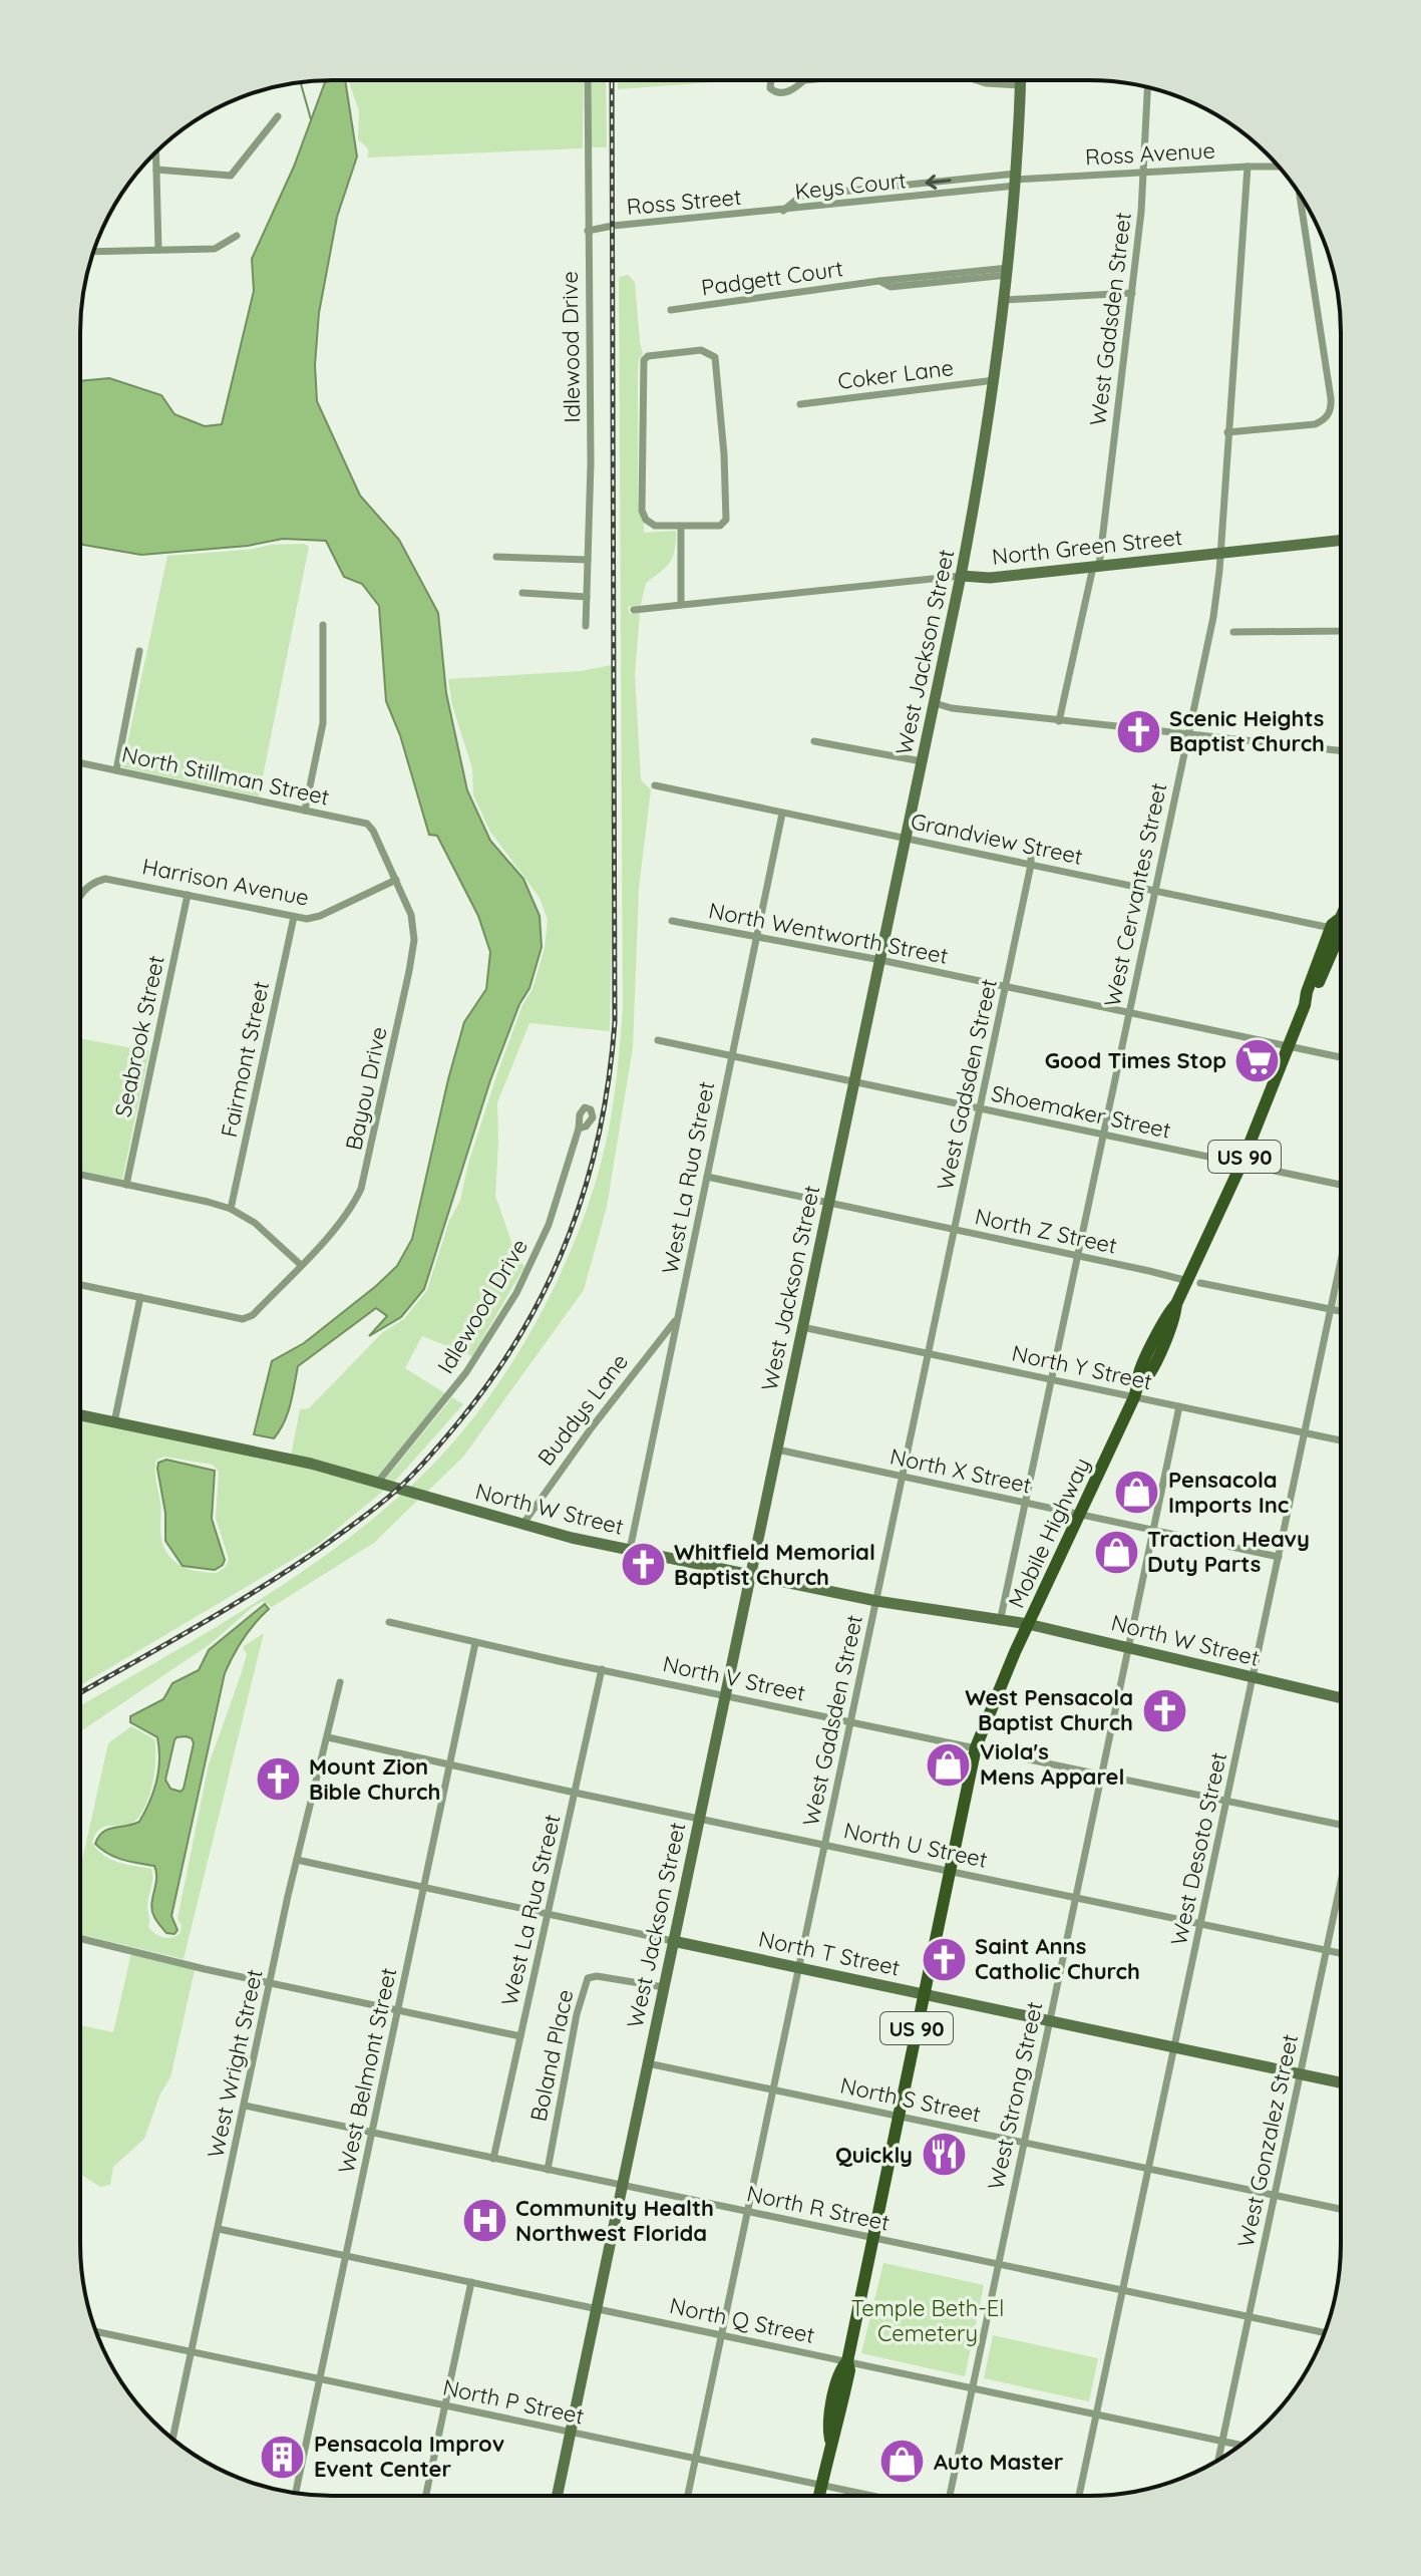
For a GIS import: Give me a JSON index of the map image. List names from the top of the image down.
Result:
{
  "streets": {
    "main road": ["US 90", "Mobile Highway"],
    "street": [
      "Ross Avenue",
      "Keys Court",
      "Ross Street",
      "Padgett Court",
      "West Gadsden Street",
      "Idlewood Drive",
      "Coker Lane",
      "North Green Street",
      "West Jackson Street",
      "North Stillman Street",
      "Grandview Street",
      "Harrison Avenue",
      "West Cervantes Street",
      "North Wentworth Street",
      "Seabrook Street",
      "Fairmont Street",
      "Bayou Drive",
      "Shoemaker Street",
      "West La Rua Street",
      "North Z Street",
      "North Y Street",
      "Buddys Lane",
      "North X Street",
      "North W Street",
      "North V Street",
      "North U Street",
      "West Desoto Street",
      "North T Street",
      "Boland Place",
      "West Wright Street",
      "West Belmont Street",
      "West Strong Street",
      "North S Street",
      "West Gonzalez Street",
      "North R Street",
      "North Q Street",
      "North P Street"
    ]
  },
  "crossings": [
    ["Ross Avenue", "Keys Court"],
    ["Ross Avenue", "West Gadsden Street"],
    ["Ross Avenue", "West Jackson Street"],
    ["Ross Avenue", "West Cervantes Street"],
    ["Keys Court", "Ross Street"],
    ["Keys Court", "West Jackson Street"],
    ["Ross Street", "Idlewood Drive"],
    ["Padgett Court", "West Jackson Street"],
    ["West Gadsden Street", "North Green Street"],
    ["West Gadsden Street", "Grandview Street"],
    ["West Gadsden Street", "North Wentworth Street"],
    ["West Gadsden Street", "Shoemaker Street"],
    ["West Gadsden Street", "North Z Street"],
    ["West Gadsden Street", "North Y Street"],
    ["West Gadsden Street", "North X Street"],
    ["West Gadsden Street", "North W Street"],
    ["West Gadsden Street", "North V Street"],
    ["West Gadsden Street", "North U Street"],
    ["West Gadsden Street", "North T Street"],
    ["West Gadsden Street", "North S Street"],
    ["West Gadsden Street", "North R Street"],
    ["West Gadsden Street", "North Q Street"],
    ["West Gadsden Street", "North P Street"],
    ["Idlewood Drive", "North W Street"],
    ["Coker Lane", "West Jackson Street"],
    ["North Green Street", "West Jackson Street"],
    ["North Green Street", "West Cervantes Street"],
    ["West Jackson Street", "Grandview Street"],
    ["West Jackson Street", "North Wentworth Street"],
    ["West Jackson Street", "Shoemaker Street"],
    ["West Jackson Street", "North Z Street"],
    ["West Jackson Street", "North Y Street"],
    ["West Jackson Street", "North X Street"],
    ["West Jackson Street", "North W Street"],
    ["West Jackson Street", "North V Street"],
    ["West Jackson Street", "North U Street"],
    ["West Jackson Street", "North T Street"],
    ["West Jackson Street", "Boland Place"],
    ["West Jackson Street", "North S Street"],
    ["West Jackson Street", "North R Street"],
    ["West Jackson Street", "North Q Street"],
    ["West Jackson Street", "North P Street"],
    ["North Stillman Street", "Bayou Drive"],
    ["Grandview Street", "West Cervantes Street"],
    ["Grandview Street", "West La Rua Street"],
    ["Harrison Avenue", "Seabrook Street"],
    ["Harrison Avenue", "Fairmont Street"],
    ["Harrison Avenue", "Bayou Drive"],
    ["West Cervantes Street", "North Wentworth Street"],
    ["West Cervantes Street", "Shoemaker Street"],
    ["West Cervantes Street", "North Z Street"],
    ["West Cervantes Street", "North Y Street"],
    ["West Cervantes Street", "North X Street"],
    ["West Cervantes Street", "North W Street"],
    ["North Wentworth Street", "West La Rua Street"],
    ["North Wentworth Street", "Mobile Highway"],
    ["Shoemaker Street", "West La Rua Street"],
    ["Shoemaker Street", "Mobile Highway"],
    ["US 90", "Mobile Highway"],
    ["US 90", "North V Street"],
    ["US 90", "North U Street"],
    ["US 90", "North T Street"],
    ["US 90", "North S Street"],
    ["US 90", "North R Street"],
    ["US 90", "North Q Street"],
    ["US 90", "North P Street"],
    ["West La Rua Street", "North Z Street"],
    ["West La Rua Street", "Buddys Lane"],
    ["West La Rua Street", "North W Street"],
    ["West La Rua Street", "North V Street"],
    ["West La Rua Street", "North U Street"],
    ["West La Rua Street", "North T Street"],
    ["West La Rua Street", "North R Street"],
    ["North Z Street", "Mobile Highway"],
    ["North Z Street", "West Desoto Street"],
    ["North Y Street", "Mobile Highway"],
    ["North Y Street", "West Desoto Street"],
    ["North Y Street", "West Strong Street"],
    ["Buddys Lane", "North W Street"],
    ["North X Street", "Mobile Highway"],
    ["North X Street", "West Desoto Street"],
    ["North X Street", "West Strong Street"],
    ["North W Street", "Mobile Highway"],
    ["North W Street", "West Desoto Street"],
    ["North W Street", "West Strong Street"],
    ["Mobile Highway", "North V Street"],
    ["North V Street", "West Desoto Street"],
    ["North V Street", "West Belmont Street"],
    ["North V Street", "West Strong Street"],
    ["North U Street", "West Desoto Street"],
    ["North U Street", "West Wright Street"],
    ["North U Street", "West Belmont Street"],
    ["North U Street", "West Strong Street"],
    ["North U Street", "West Gonzalez Street"],
    ["West Desoto Street", "North T Street"],
    ["West Desoto Street", "North S Street"],
    ["West Desoto Street", "North R Street"],
    ["West Desoto Street", "North Q Street"],
    ["North T Street", "West Wright Street"],
    ["North T Street", "West Belmont Street"],
    ["North T Street", "West Strong Street"],
    ["North T Street", "West Gonzalez Street"],
    ["Boland Place", "North R Street"],
    ["West Wright Street", "North R Street"],
    ["West Wright Street", "North Q Street"],
    ["West Wright Street", "North P Street"],
    ["West Belmont Street", "North R Street"],
    ["West Belmont Street", "North Q Street"],
    ["West Belmont Street", "North P Street"],
    ["West Strong Street", "North S Street"],
    ["West Strong Street", "North R Street"],
    ["West Strong Street", "North Q Street"],
    ["North S Street", "West Gonzalez Street"],
    ["West Gonzalez Street", "North R Street"],
    ["West Gonzalez Street", "North Q Street"]
  ],
  "parks": ["Temple Beth-El Cemetery"],
  "places": {
    "church": [
      "Scenic Heights Baptist Church",
      "Whitfield Memorial Baptist Church",
      "West Pensacola Baptist Church",
      "Mount Zion Bible Church",
      "Saint Anns Catholic Church"
    ],
    "supermarket": ["Good Times Stop"],
    "shop": [
      "Pensacola Imports Inc",
      "Traction Heavy Duty Parts",
      "Viola's Mens Apparel",
      "Auto Master"
    ],
    "restaurant": ["Quickly"],
    "hospital": ["Community Health Northwest Florida"],
    "building": ["Pensacola Improv Event Center"]
  }
}
